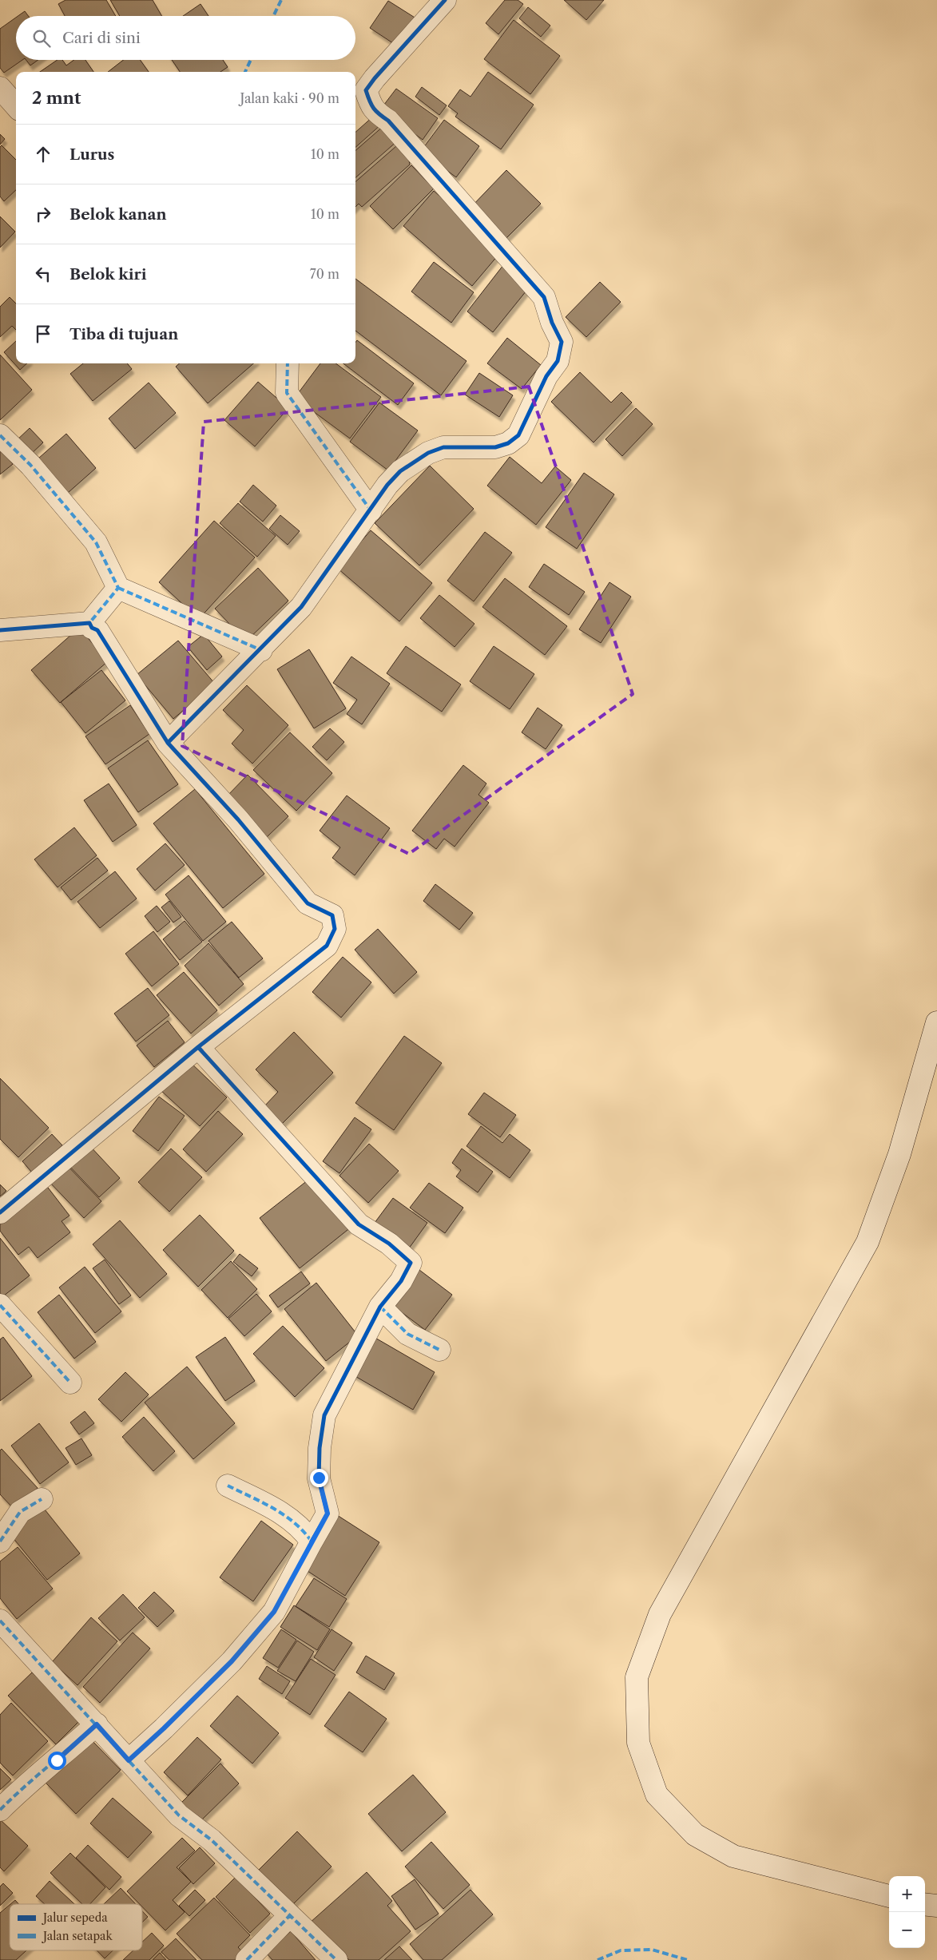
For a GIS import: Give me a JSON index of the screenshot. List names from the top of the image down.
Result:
{
  "legend": ["Jalur sepeda", "Jalan setapak"],
  "page": {
    "search": "Cari di sini",
    "heading": ["2 mnt", "Jalan kaki · 90 m"],
    "list": [
      ["Lurus", "10 m"],
      ["Belok kanan", "10 m"],
      ["Belok kiri", "70 m"],
      "Tiba di tujuan"
    ],
    "map_buttons": ["+", "−"]
  }
}
